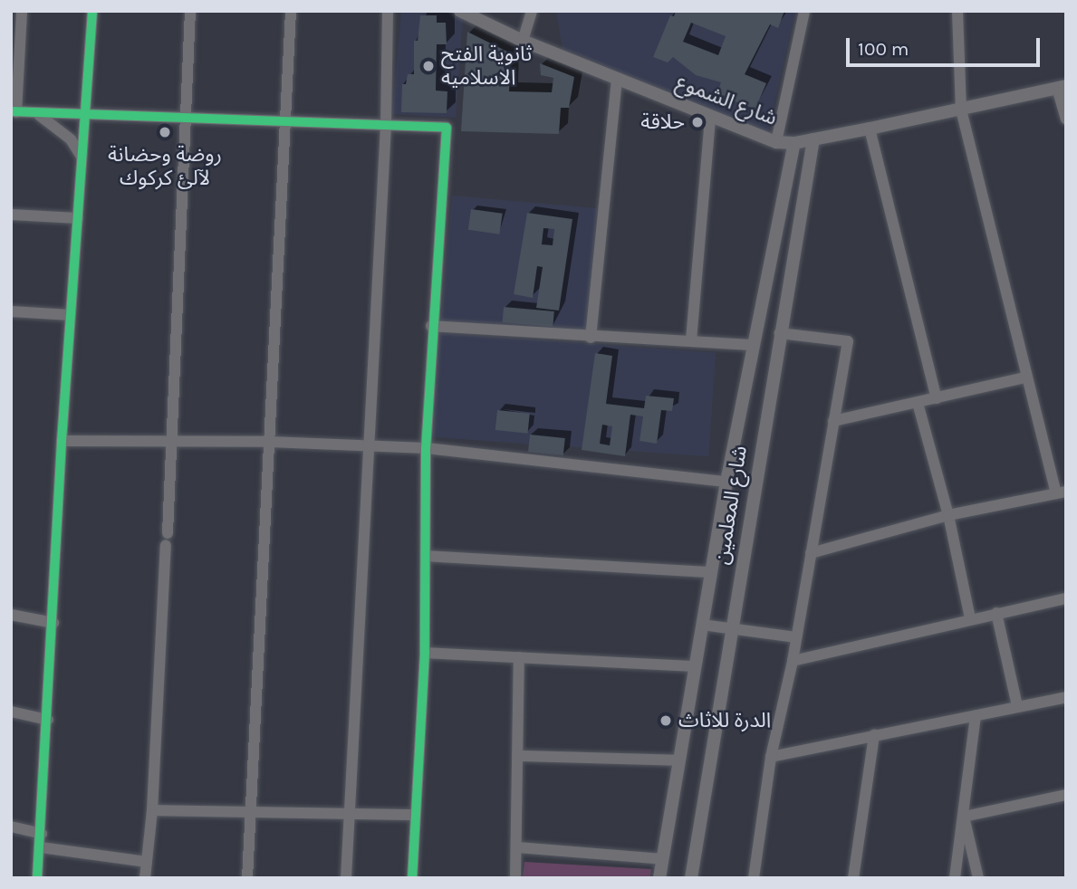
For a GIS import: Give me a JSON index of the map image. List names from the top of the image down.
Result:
{
  "streets": {
    "street": ["شارع الشموع", "شارع المعلمين"]
  },
  "crossings": [
    ["شارع الشموع", "شارع المعلمين"]
  ],
  "places": [
    "ثانوية الفتح الاسلاميه",
    "حلاقة",
    "روضة وحضانة لآلئ كركوك",
    "الدرة للاثاث"
  ],
  "scale_bar": "100 m"
}
